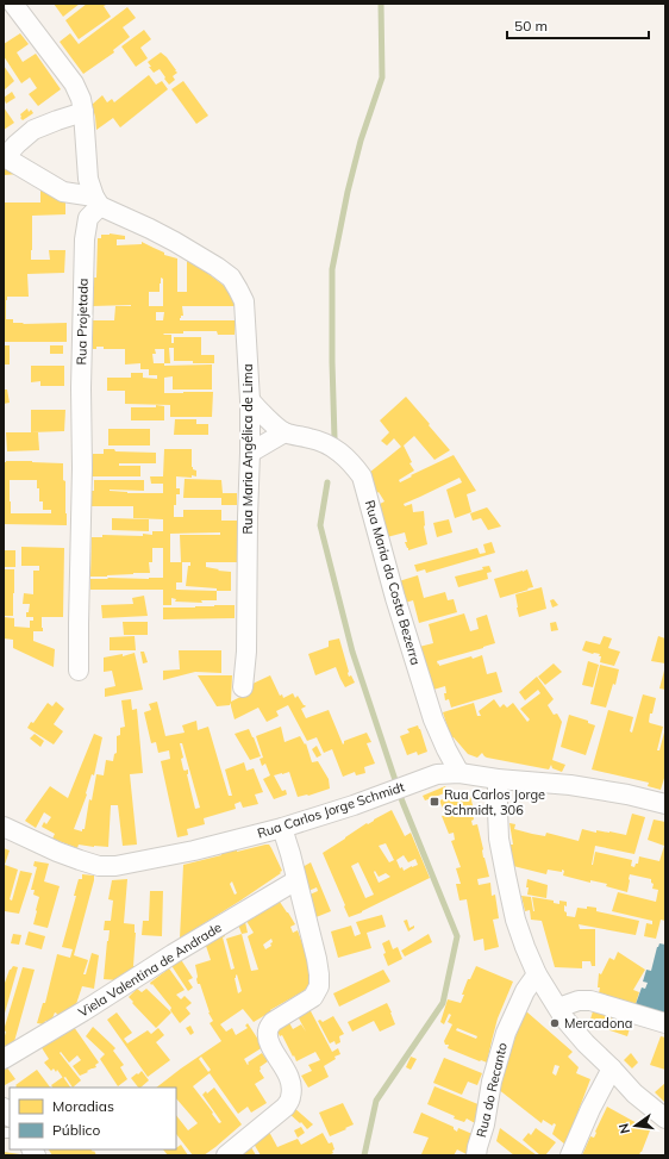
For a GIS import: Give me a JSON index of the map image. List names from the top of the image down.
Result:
{
  "streets": {
    "street": [
      "Rua Projetada",
      "Rua Maria Angélica de Lima",
      "Rua Maria da Costa Bezerra",
      "Rua Carlos Jorge Schmidt",
      "Viela Valentina de Andrade",
      "Rua do Recanto"
    ]
  },
  "crossings": [
    ["Rua Projetada", "Rua Maria Angélica de Lima"],
    ["Rua Maria Angélica de Lima", "Rua Maria da Costa Bezerra"],
    ["Rua Maria da Costa Bezerra", "Rua Carlos Jorge Schmidt"]
  ],
  "places": {
    "transit": ["Rua Carlos Jorge Schmidt, 306"],
    "other": ["Mercadona"]
  },
  "legend": ["Moradias", "Público"],
  "scale_bar": "50 m",
  "north": "left"
}
